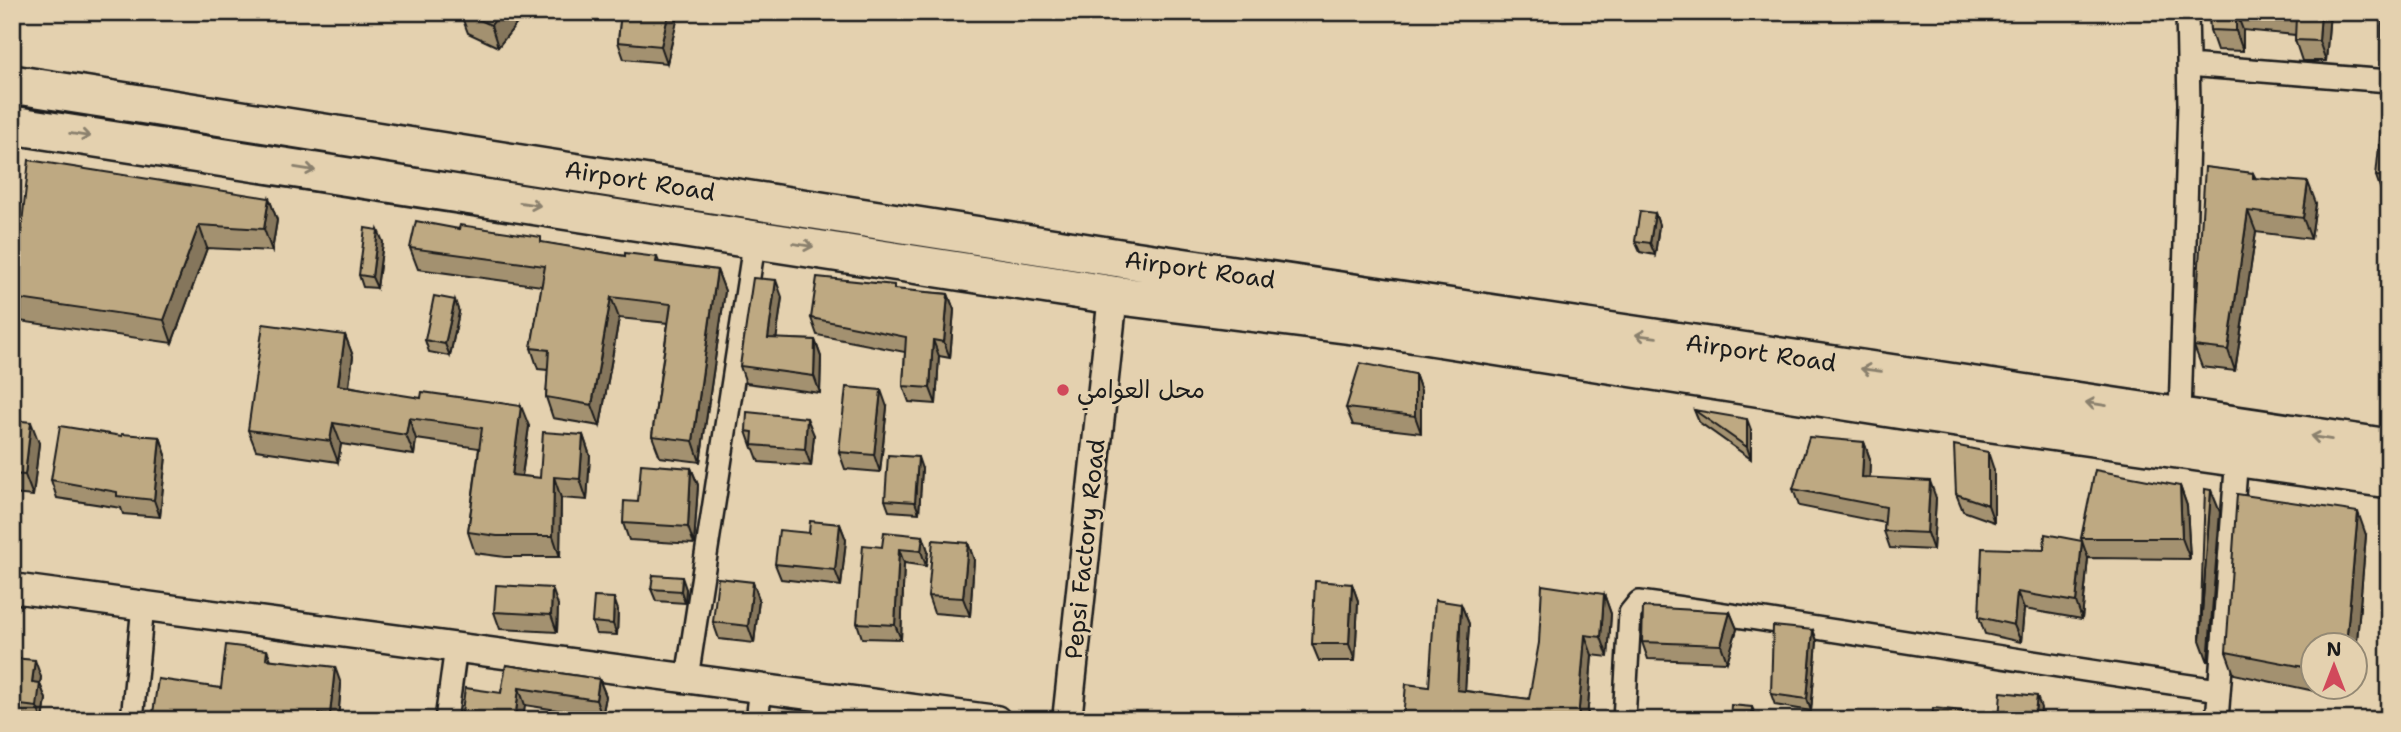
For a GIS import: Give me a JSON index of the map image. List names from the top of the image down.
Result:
{
  "streets": {
    "highway": ["Airport Road"],
    "street": ["Pepsi Factory Road"]
  },
  "crossings": [
    ["Airport Road", "Pepsi Factory Road"]
  ],
  "places": ["محل العوامي"],
  "north": "top"
}
